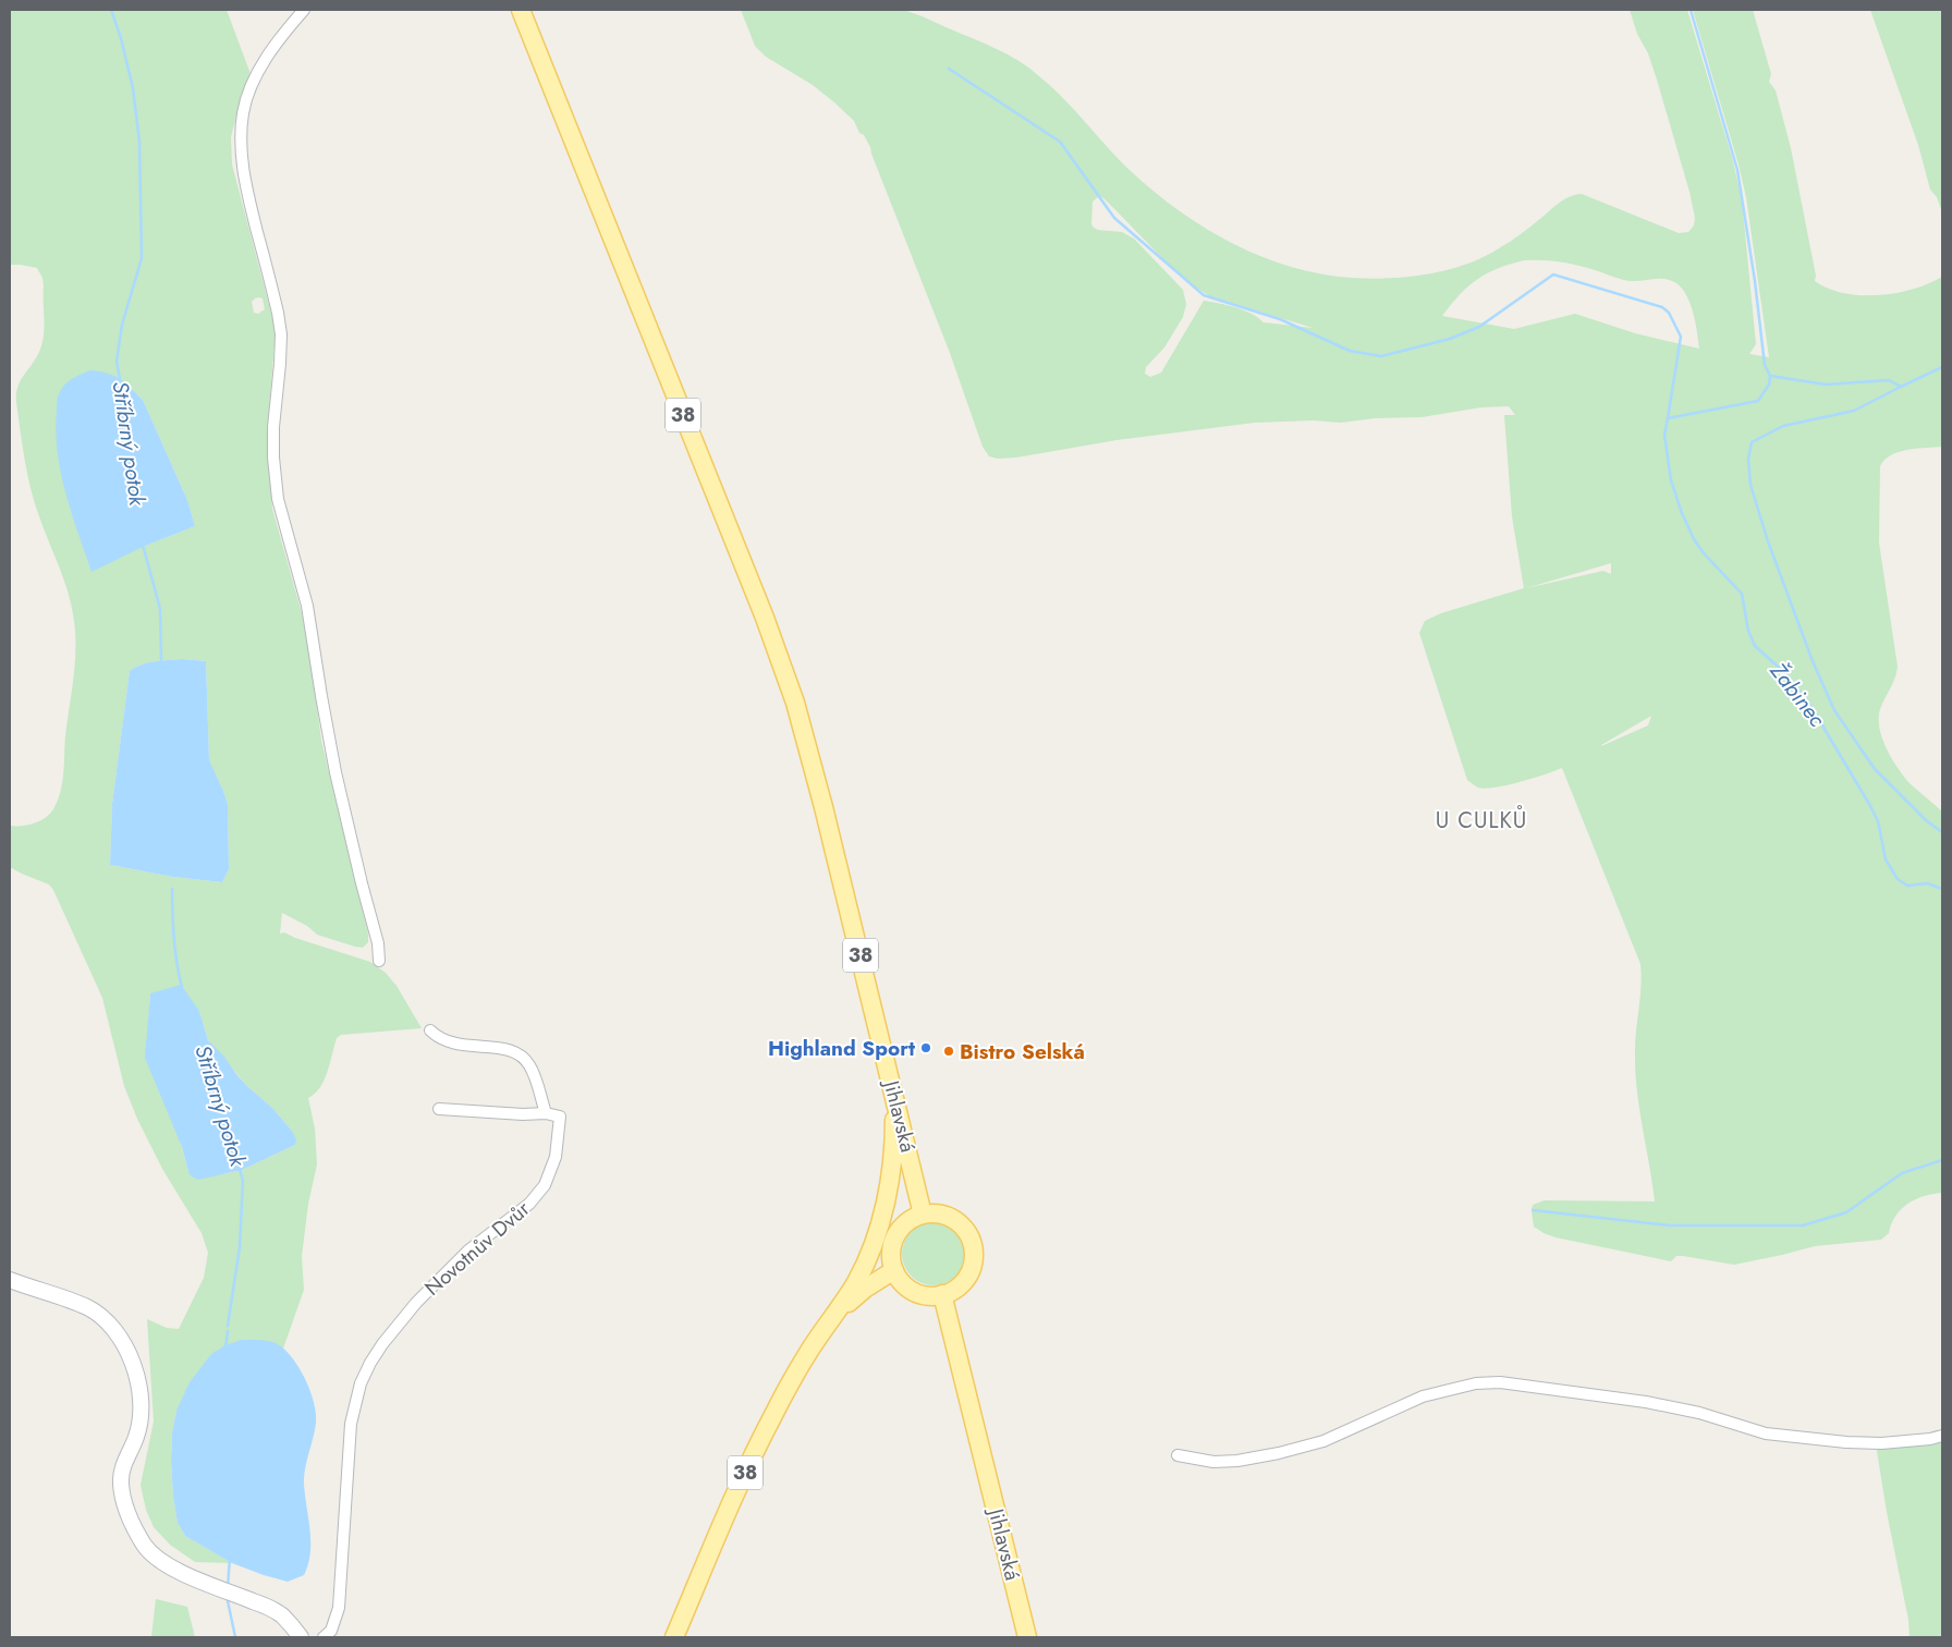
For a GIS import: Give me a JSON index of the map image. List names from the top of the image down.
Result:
{
  "streets": {
    "main road": ["38", "Jihlavská"],
    "street": ["Novotnův Dvůr"]
  },
  "crossings": [
    ["38", "Jihlavská"]
  ],
  "districts": ["U CULKŮ"],
  "water": ["Stříbrný potok", "Žabinec"],
  "places": ["Highland Sport", "Bistro Selská"]
}
